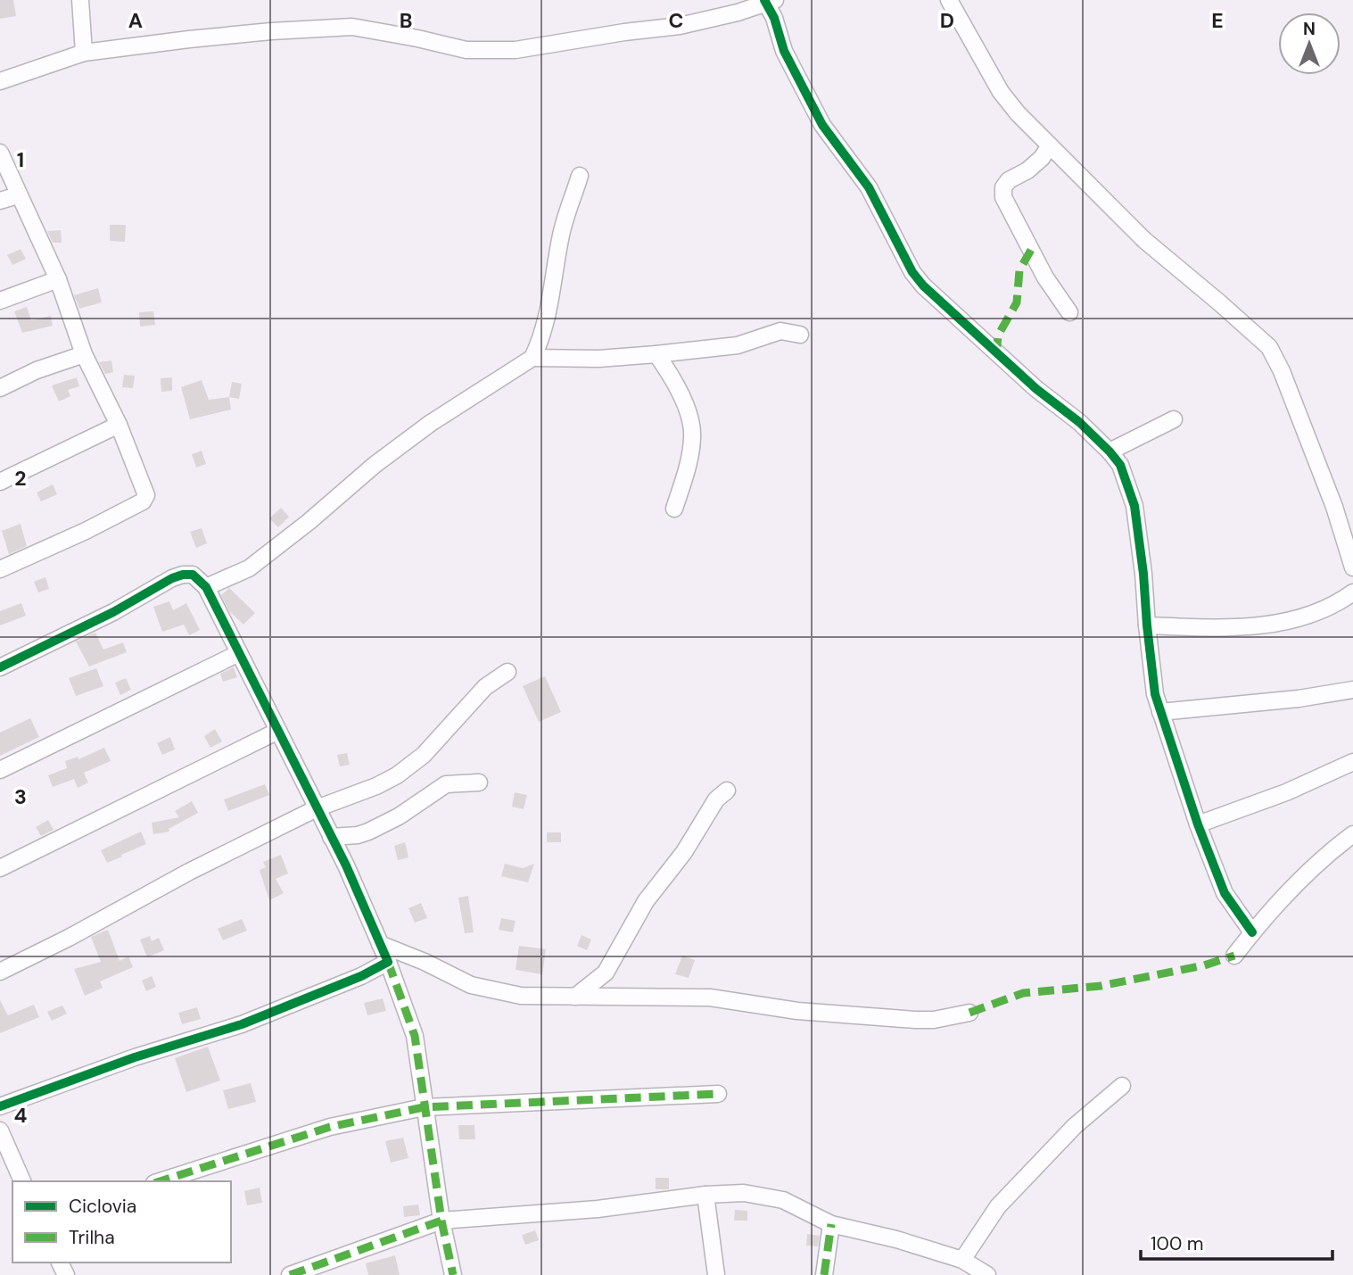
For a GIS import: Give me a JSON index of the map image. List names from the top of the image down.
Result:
{
  "legend": ["Ciclovia", "Trilha"],
  "scale_bar": "100 m",
  "north": "top",
  "grid": {
    "columns": [
      "A",
      "B",
      "C",
      "D",
      "E"
    ],
    "rows": [
      "1",
      "2",
      "3",
      "4"
    ]
  }
}
